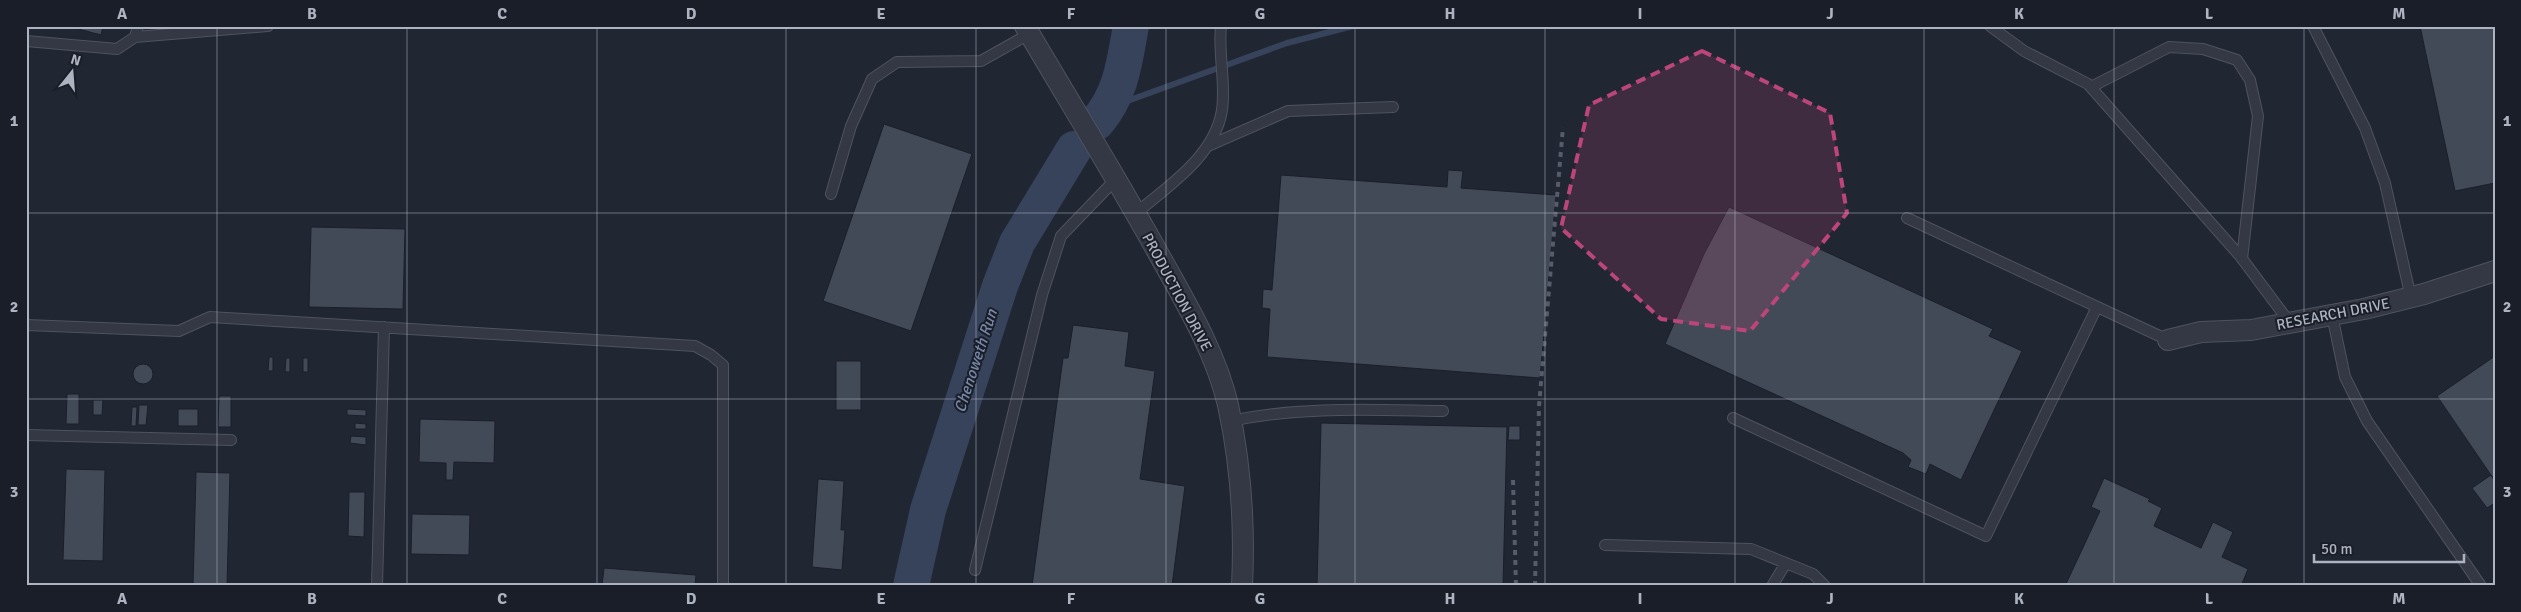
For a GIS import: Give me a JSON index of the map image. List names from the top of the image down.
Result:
{
  "streets": {
    "street": ["PRODUCTION DRIVE", "RESEARCH DRIVE"]
  },
  "water": ["Chenoweth Run"],
  "scale_bar": "50 m",
  "north": "top",
  "grid": {
    "columns": [
      "A",
      "B",
      "C",
      "D",
      "E",
      "F",
      "G",
      "H",
      "I",
      "J",
      "K",
      "L",
      "M"
    ],
    "rows": ["1", "2", "3"]
  }
}
